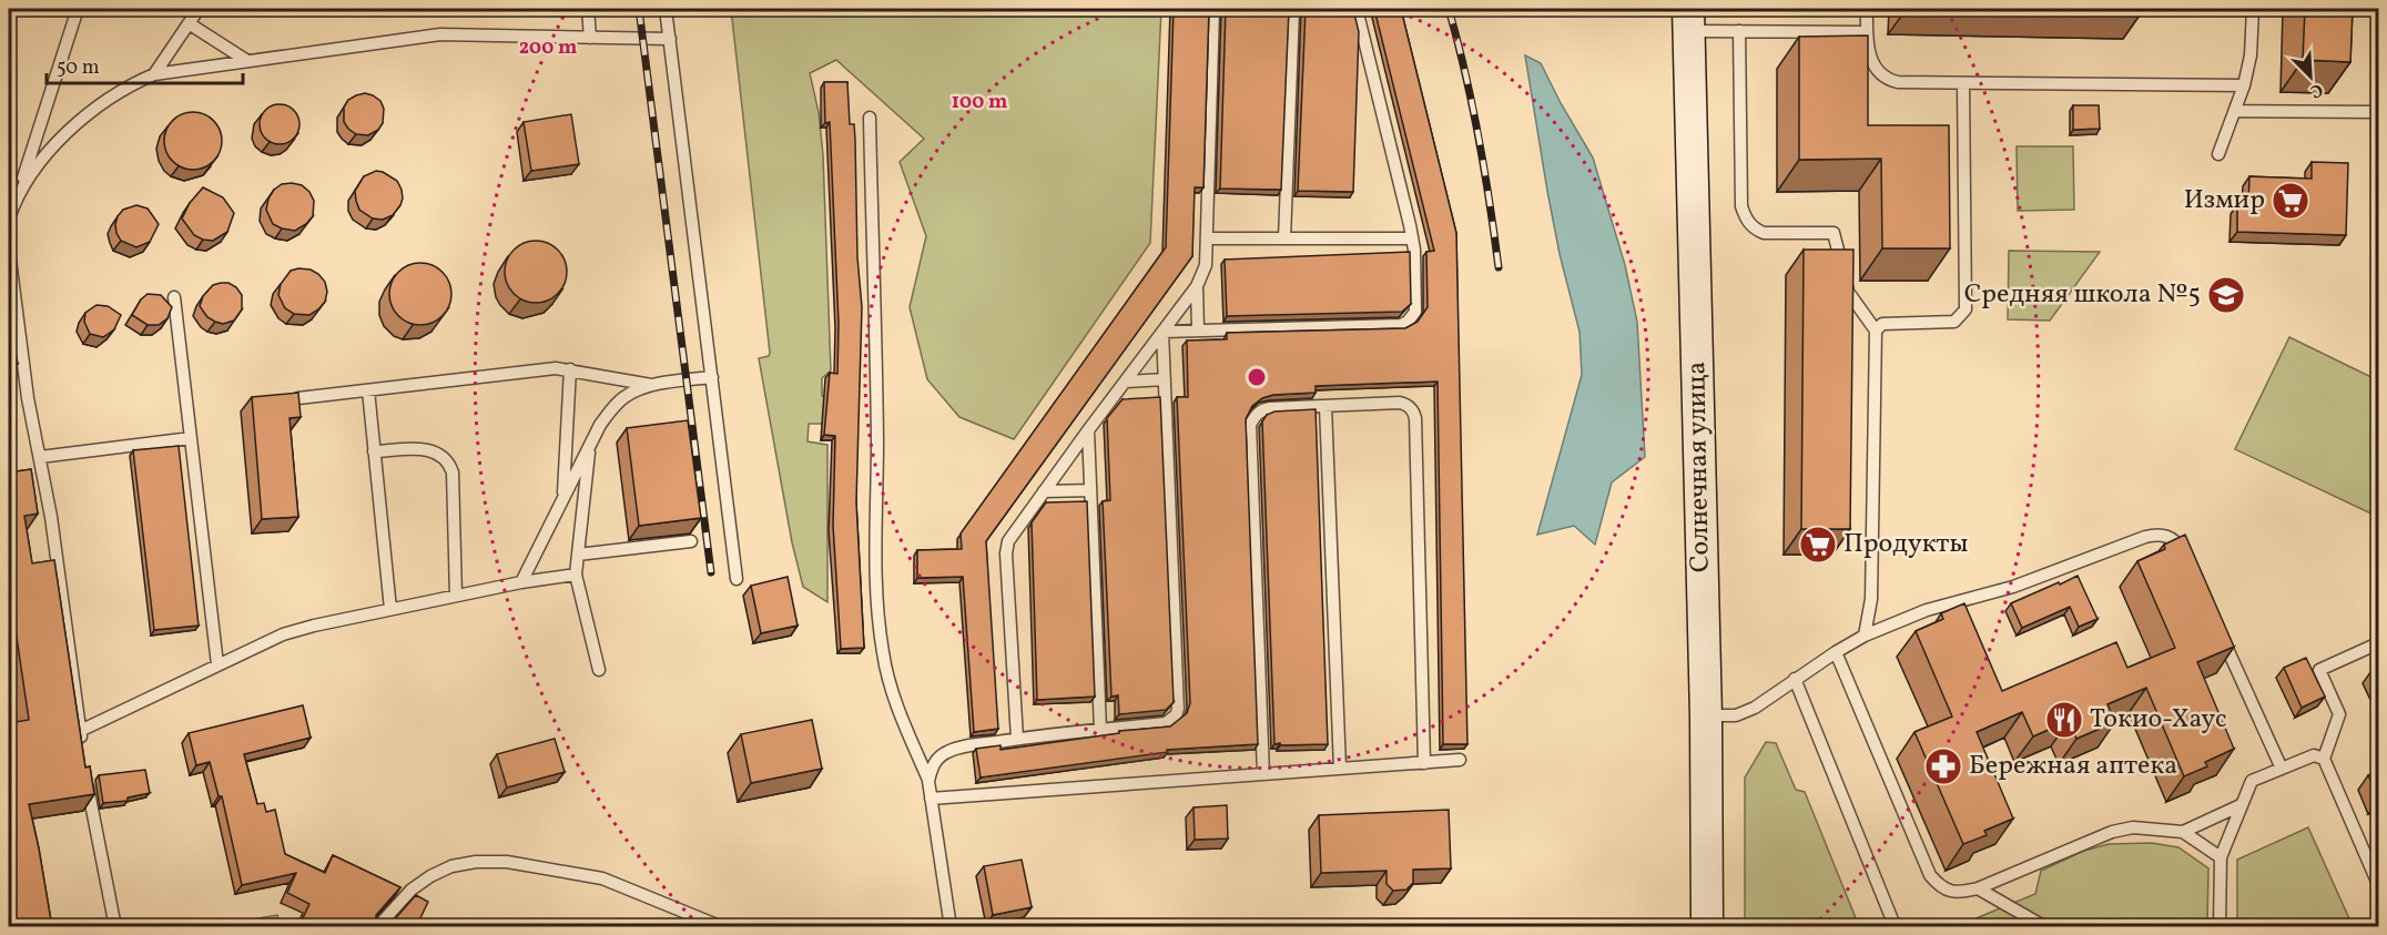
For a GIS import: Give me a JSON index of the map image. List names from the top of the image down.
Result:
{
  "streets": {
    "street": ["Солнечная улица"]
  },
  "places": {
    "supermarket": ["Измир", "Продукты"],
    "school or university": ["Средняя школа №5"],
    "restaurant": ["Токио-Хаус"],
    "pharmacy": ["Бережная аптека"]
  },
  "scale_bar": "50 m",
  "north": "bottom right",
  "rings": ["200 m", "100 m"]
}
